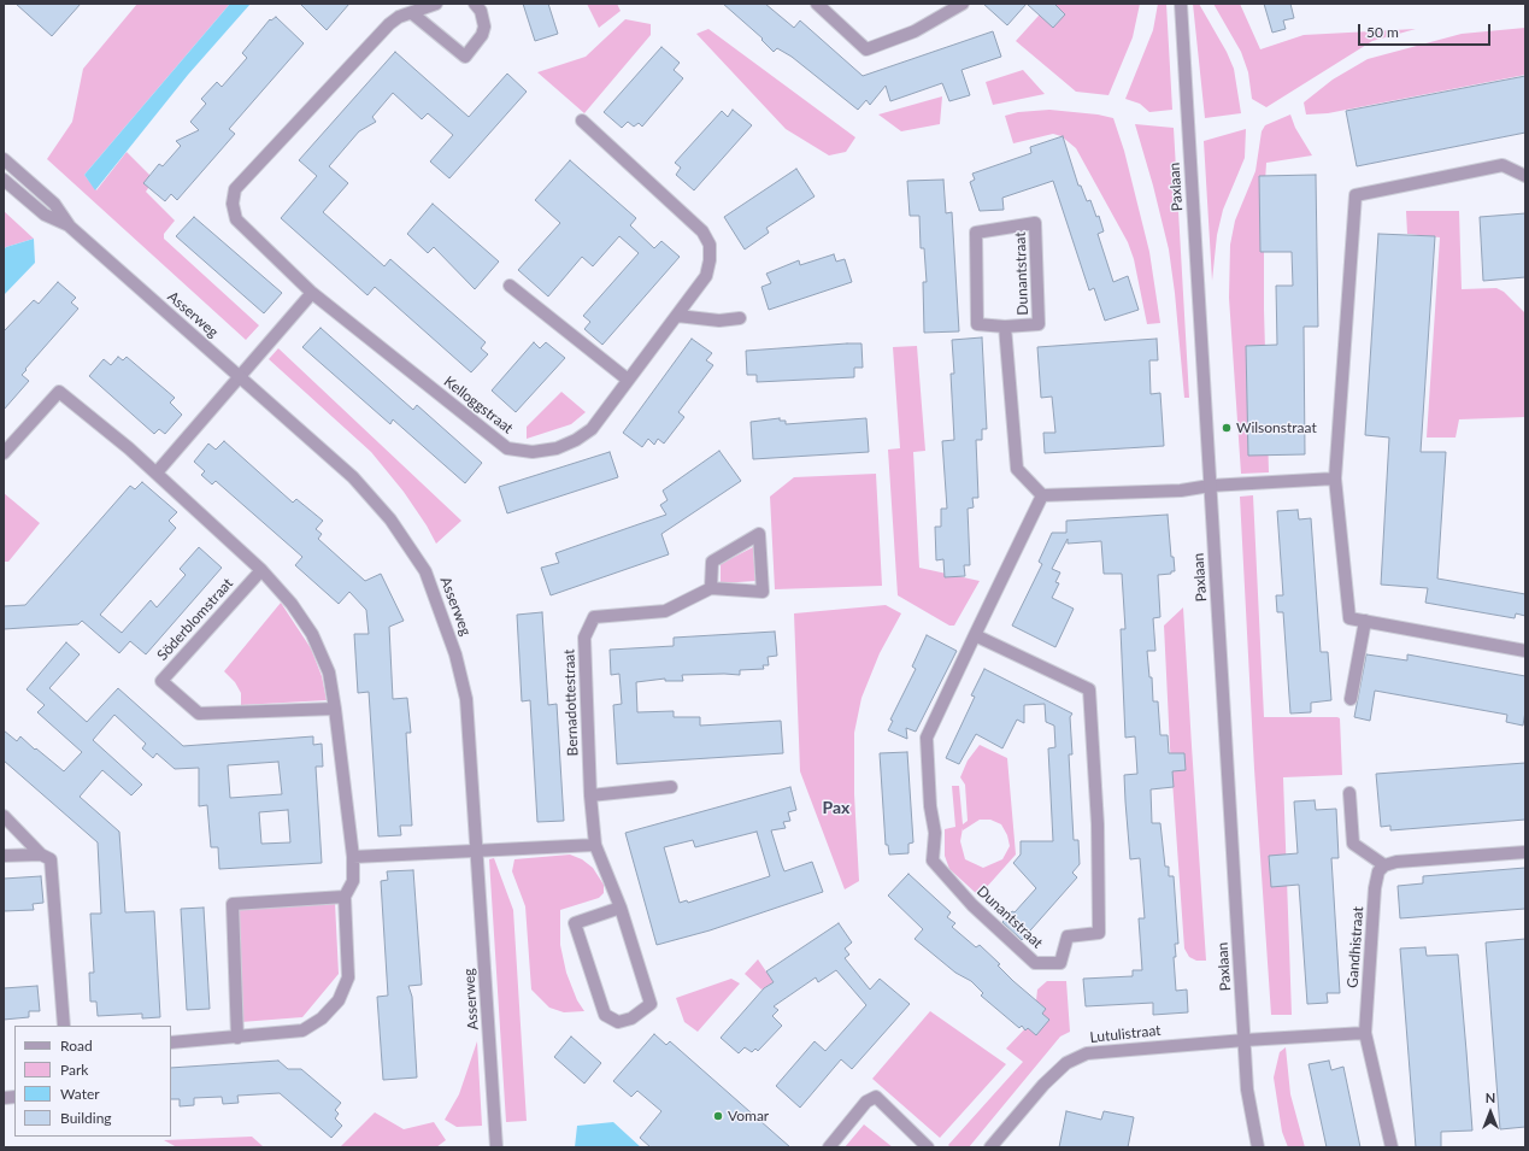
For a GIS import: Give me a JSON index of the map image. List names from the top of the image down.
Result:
{
  "streets": {
    "street": [
      "Paxlaan",
      "Dunantstraat",
      "Asserweg",
      "Kelloggstraat",
      "Söderblomstraat",
      "Bernadottestraat",
      "Gandhistraat",
      "Lutulistraat"
    ]
  },
  "crossings": [
    ["Paxlaan", "Lutulistraat"]
  ],
  "districts": ["Pax"],
  "places": ["Wilsonstraat", "Vomar"],
  "legend": [
    "Road",
    "Park",
    "Water",
    "Building"
  ],
  "scale_bar": "50 m",
  "north": "top"
}
